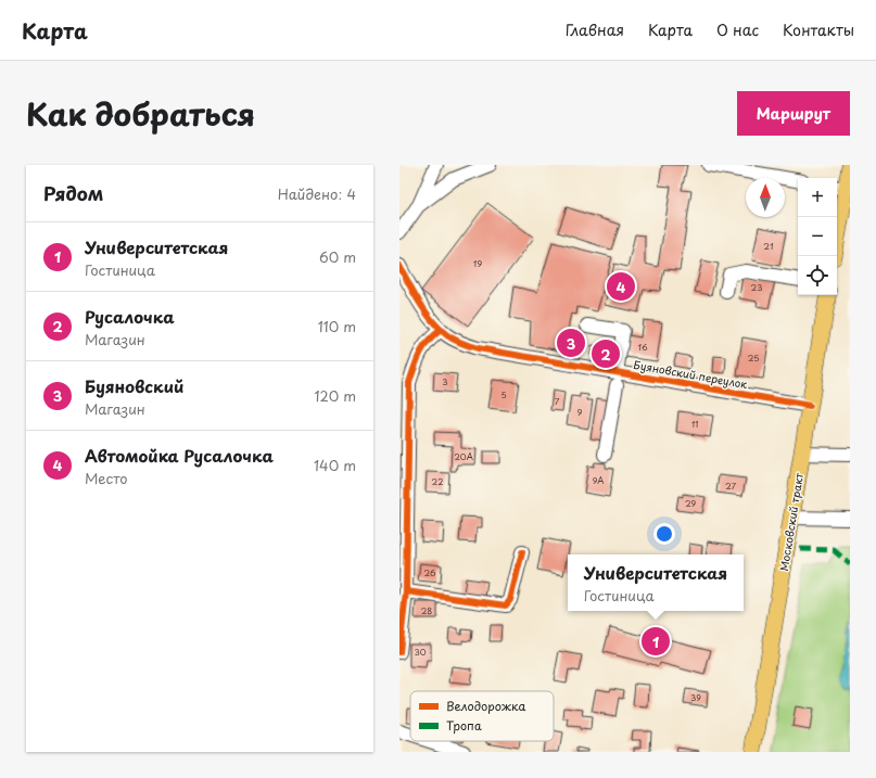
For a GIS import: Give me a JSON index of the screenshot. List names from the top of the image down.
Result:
{
  "streets": {
    "main road": ["Московский тракт"],
    "street": ["Буяновский переулок"]
  },
  "crossings": [
    ["Буяновский переулок", "Московский тракт"]
  ],
  "house_numbers": [
    "21",
    "19",
    "23",
    "16",
    "25",
    "3",
    "5",
    "7",
    "9",
    "11",
    "20А",
    "9А",
    "22",
    "27",
    "29",
    "26",
    "28",
    "30",
    "39"
  ],
  "legend": ["Велодорожка", "Тропа"],
  "north": "top",
  "page": {
    "header": "Карта",
    "nav": [
      "Главная",
      "Карта",
      "О нас",
      "Контакты"
    ],
    "title": "Как добраться",
    "buttons": "Маршрут",
    "heading": ["Рядом", "Найдено: 4"],
    "map_buttons": ["+", "−"],
    "list": [
      {
        "mark": "1",
        "name": "Университетская",
        "note": "Гостиница",
        "value": "60 m"
      },
      {
        "mark": "2",
        "name": "Русалочка",
        "note": "Магазин",
        "value": "110 m"
      },
      {
        "mark": "3",
        "name": "Буяновский",
        "note": "Магазин",
        "value": "120 m"
      },
      {
        "mark": "4",
        "name": "Автомойка Русалочка",
        "note": "Место",
        "value": "140 m"
      }
    ],
    "pins": [
      "4",
      "3",
      "2",
      "1"
    ],
    "popup": ["Университетская", "Гостиница"]
  }
}
